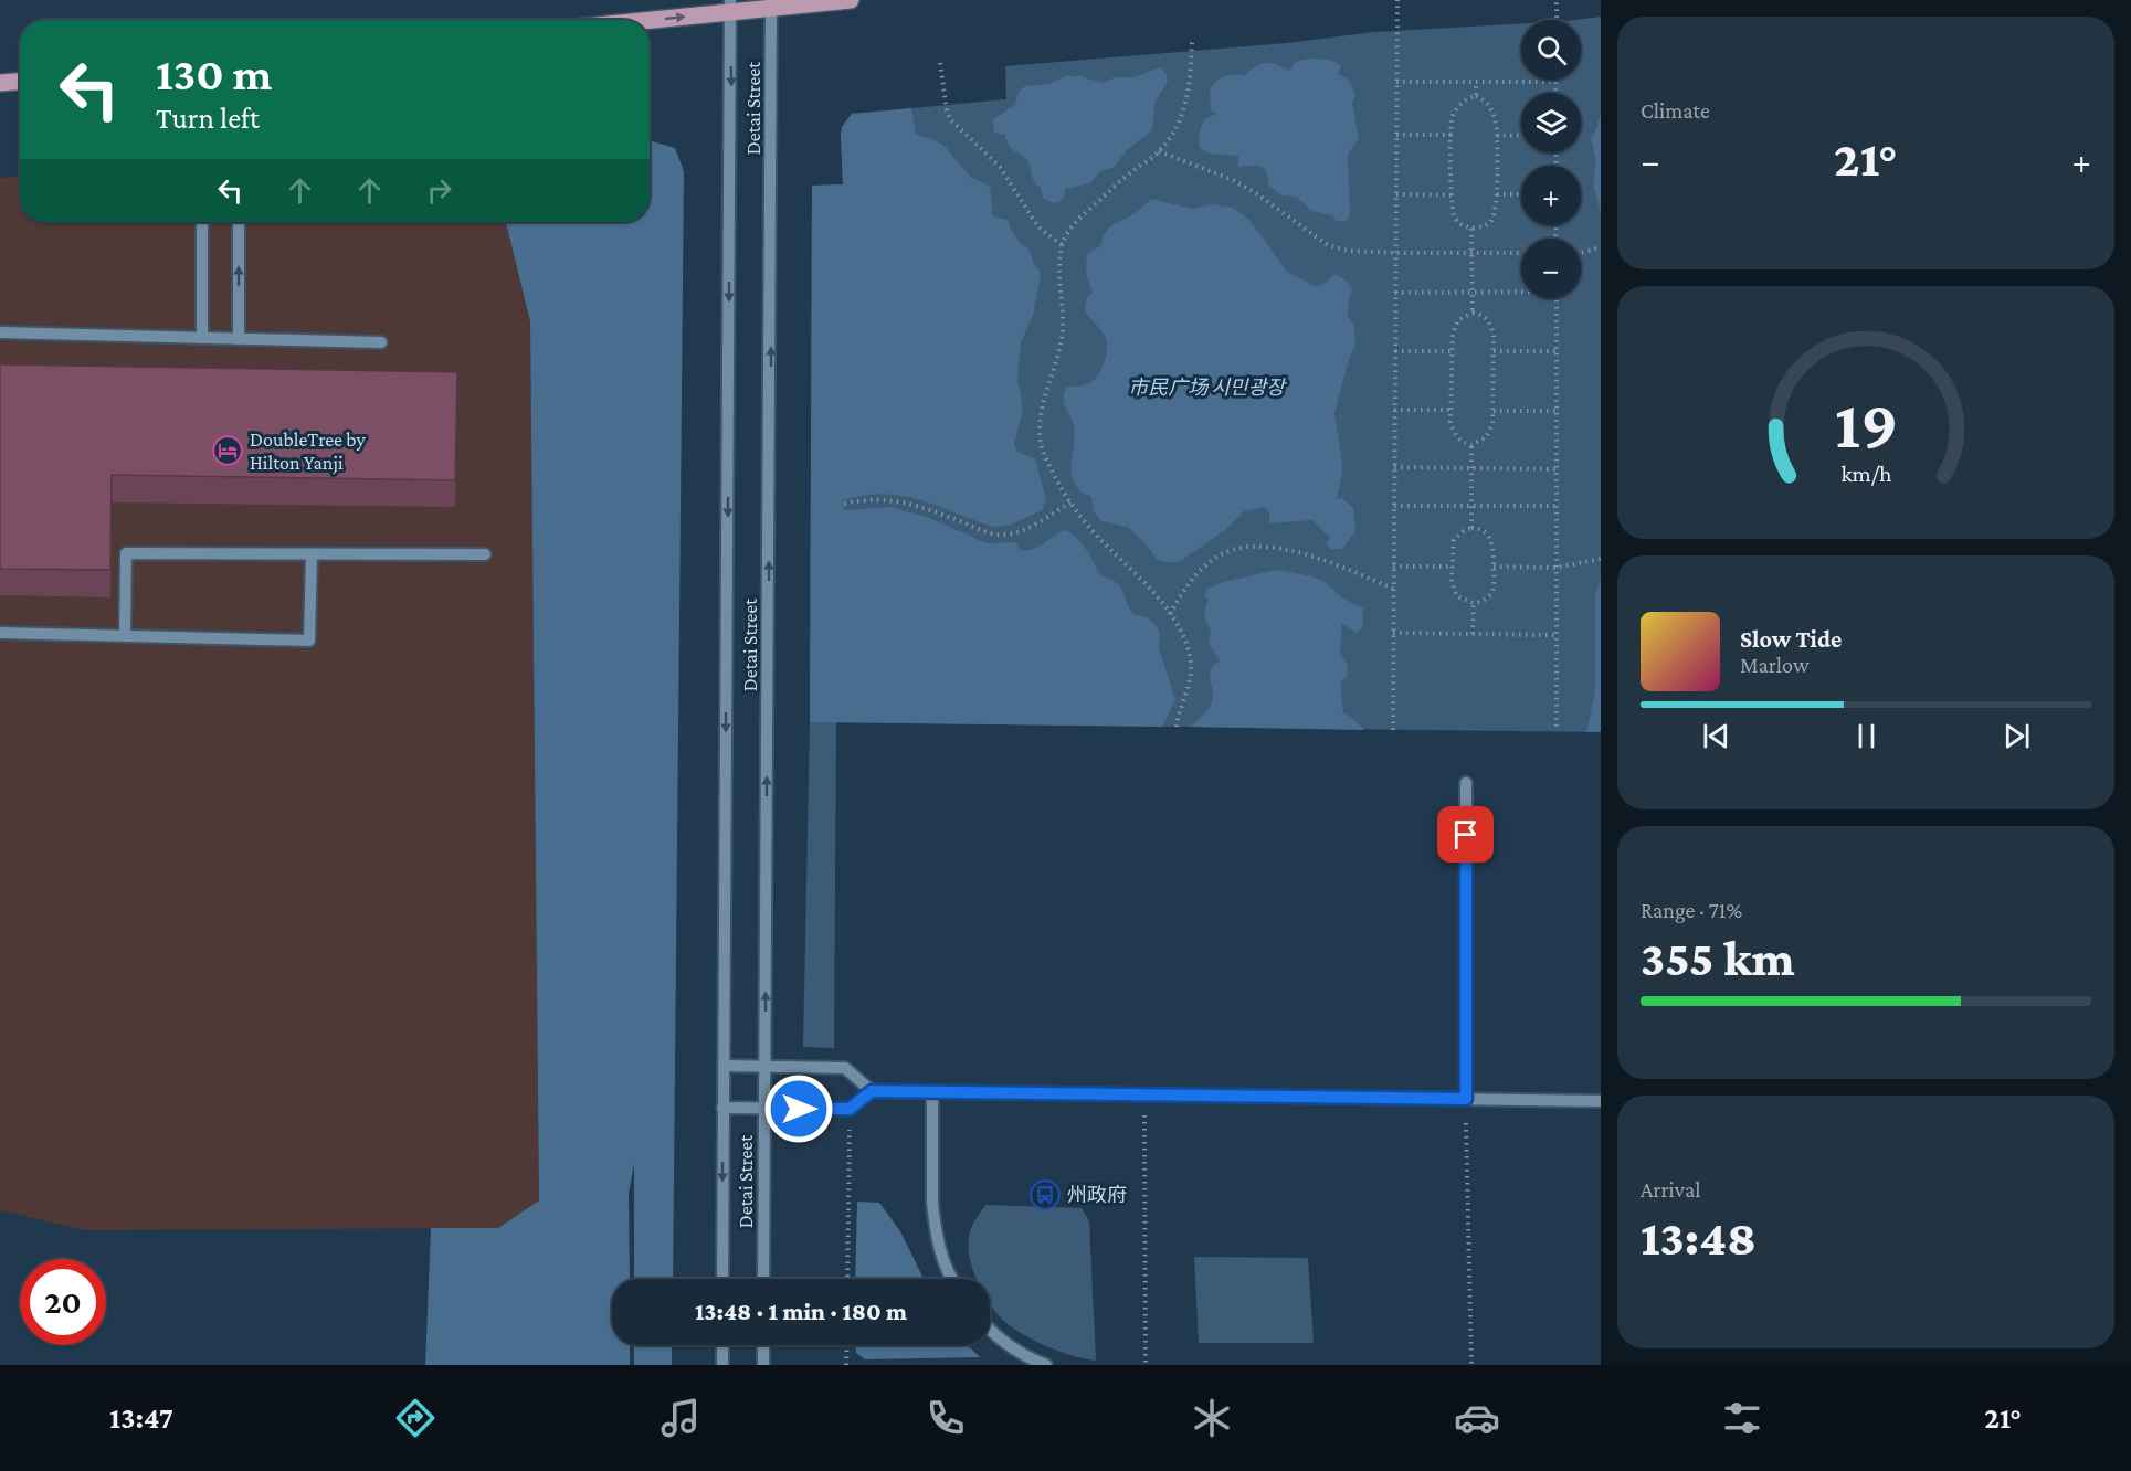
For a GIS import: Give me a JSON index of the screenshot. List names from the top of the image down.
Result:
{
  "streets": {
    "street": ["Detai Street"]
  },
  "parks": ["市民广场 시민광장"],
  "places": {
    "hotel": ["DoubleTree by Hilton Yanji"],
    "bus stop": ["州政府"]
  },
  "page": {
    "tile": [
      "Climate",
      ["Range · 71%", "355 km"],
      ["Arrival", "13:48"]
    ],
    "map_buttons": ["+", "−"],
    "turn": ["130 m", "Turn left"],
    "heat": ["−", "21°", "+"],
    "song": ["Slow Tide", "Marlow"],
    "limit": "20",
    "trip": "13:48 · 1 min · 180 m",
    "tabs": ["13:47", "21°"],
    "gauge": ["19", "km/h"]
  }
}
